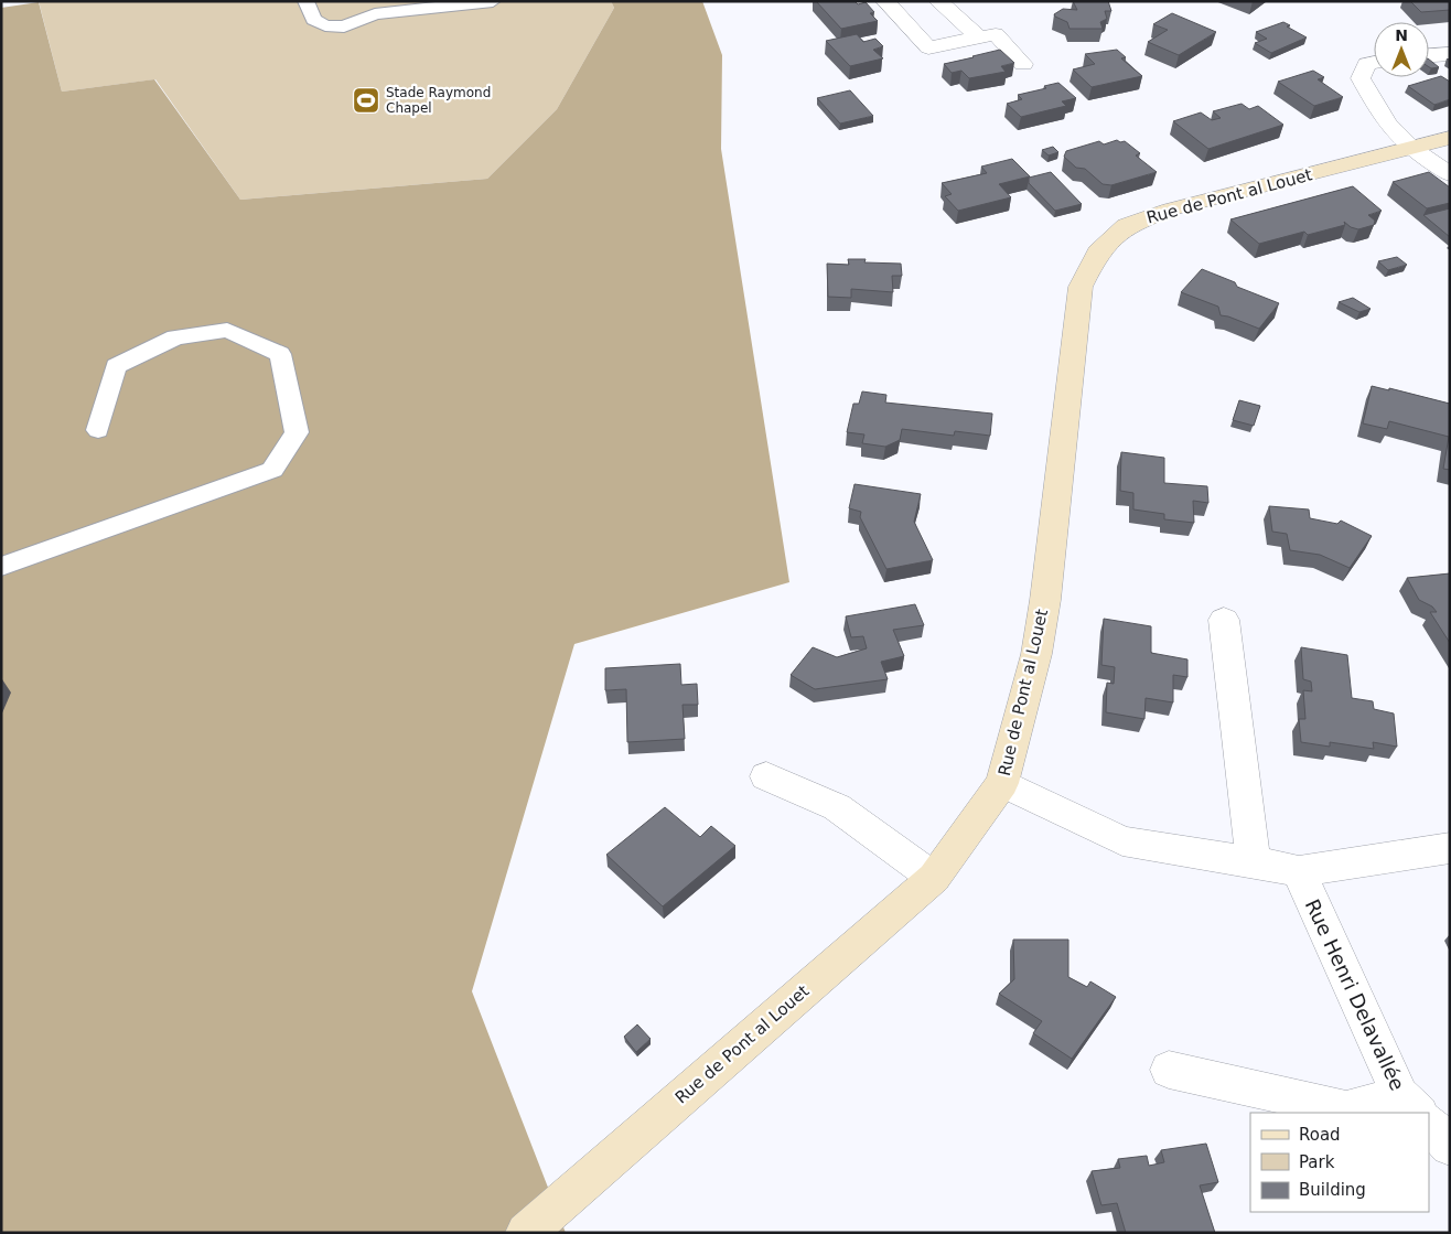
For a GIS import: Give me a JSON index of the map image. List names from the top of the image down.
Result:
{
  "streets": {
    "street": ["Rue de Pont al Louet", "Rue Henri Delavallée"]
  },
  "places": {
    "sports": ["Stade Raymond Chapel"]
  },
  "legend": ["Road", "Park", "Building"],
  "north": "top"
}
